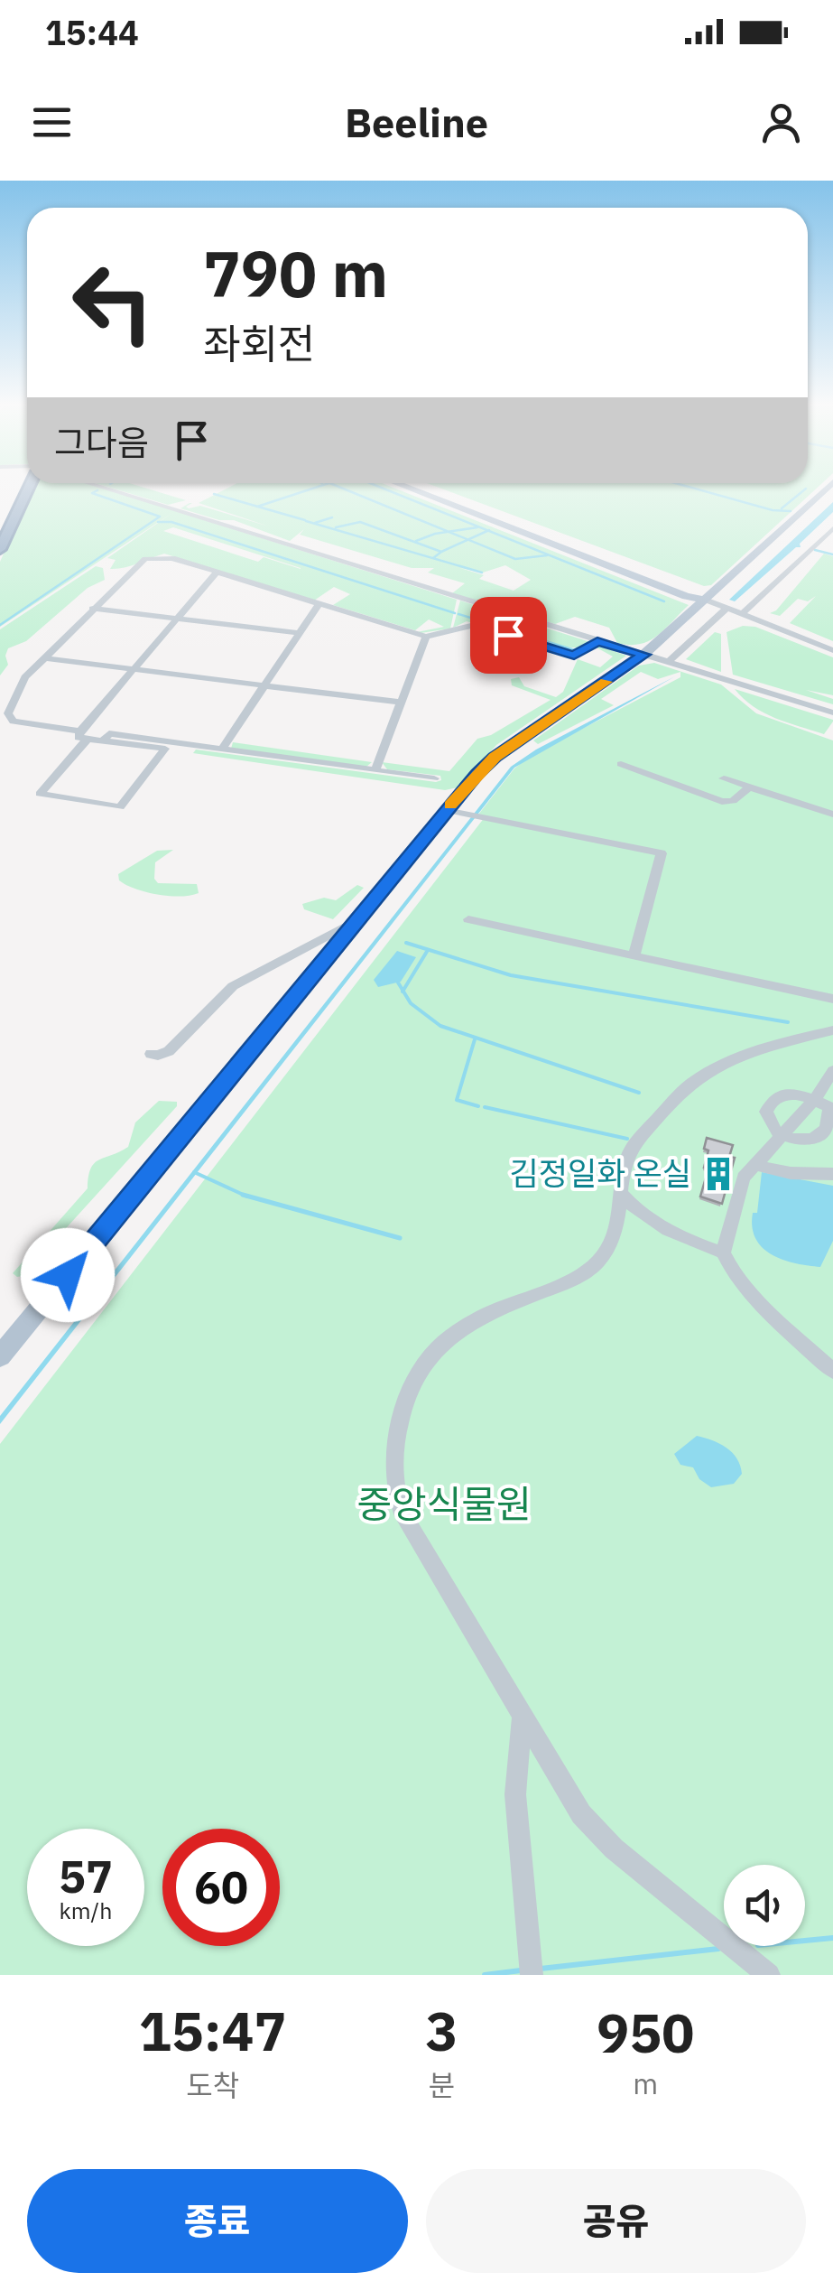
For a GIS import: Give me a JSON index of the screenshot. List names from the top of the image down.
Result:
{
  "parks": ["중앙식물원"],
  "places": {
    "building": ["김정일화 온실"]
  },
  "page": {
    "status": "15:44",
    "header": "Beeline",
    "turn": ["790 m", "좌회전"],
    "then": "그다음",
    "speed": "57 km/h",
    "limit": "60",
    "eta": [
      "15:47",
      "도착",
      "3",
      "분",
      "950",
      "m"
    ],
    "buttons": ["종료", "공유"]
  }
}
